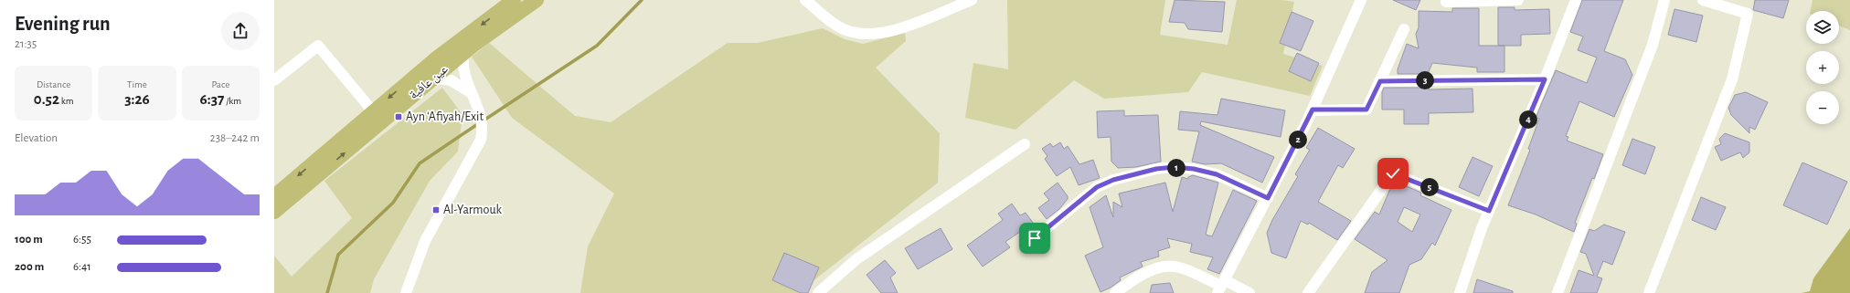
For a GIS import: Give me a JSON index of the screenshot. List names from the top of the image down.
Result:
{
  "streets": {
    "main road": ["عين عافية"]
  },
  "places": {
    "transit": ["Ayn ‘Afiyah/Exit", "Al-Yarmouk"]
  },
  "page": {
    "heading": ["Evening run", "21:35"],
    "map_buttons": ["+", "−"],
    "stats": [
      ["Distance", "0.52 km"],
      ["Time", "3:26"],
      ["Pace", "6:37 /km"]
    ],
    "pins": [
      "3",
      "4",
      "2",
      "1",
      "5"
    ],
    "chart": ["Elevation", "238–242 m"],
    "list": [
      {
        "name": "100 m",
        "note": "6:55"
      },
      {
        "name": "200 m",
        "note": "6:41"
      }
    ]
  }
}
